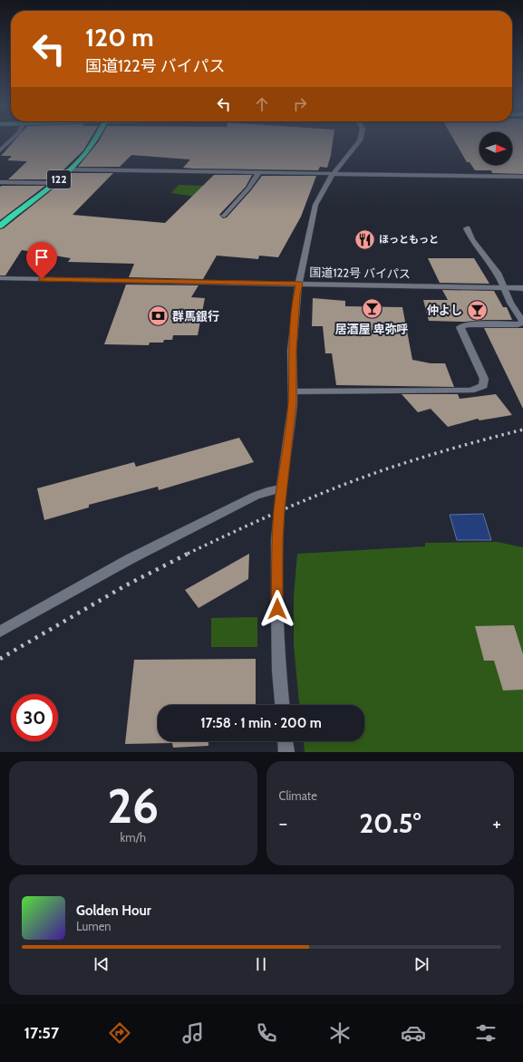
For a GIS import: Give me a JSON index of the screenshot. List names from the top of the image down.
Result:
{
  "streets": {
    "highway": ["122"],
    "street": ["国道122号 バイパス"]
  },
  "places": {
    "restaurant": ["ほっともっと"],
    "bar": ["居酒屋 卑弥呼", "仲よし"],
    "bank": ["群馬銀行"]
  },
  "north": "right",
  "page": {
    "turn": ["120 m", "国道122号 バイパス"],
    "limit": "30",
    "trip": "17:58 · 1 min · 200 m",
    "tile": [
      ["26", "km/h"],
      "Climate"
    ],
    "heat": ["−", "20.5°", "+"],
    "song": ["Golden Hour", "Lumen"],
    "tabs": "17:57"
  }
}
